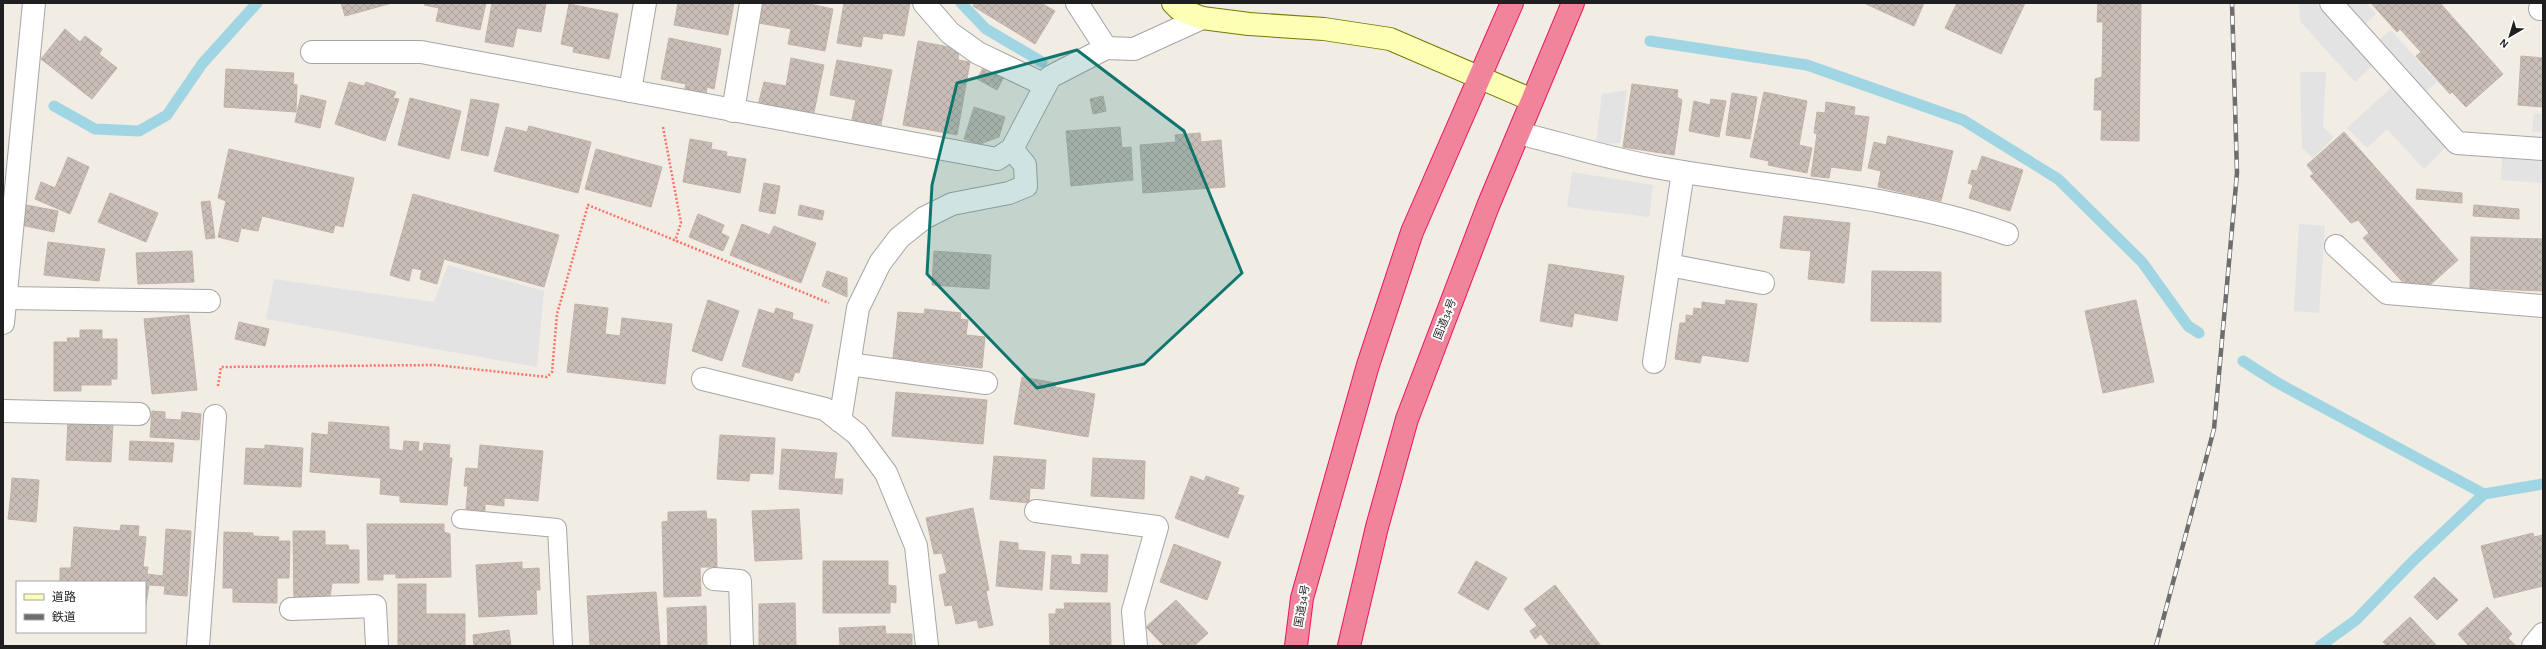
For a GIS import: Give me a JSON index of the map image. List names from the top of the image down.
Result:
{
  "streets": {
    "highway": ["国道34号"]
  },
  "legend": ["道路", "鉄道"],
  "north": "bottom left"
}
